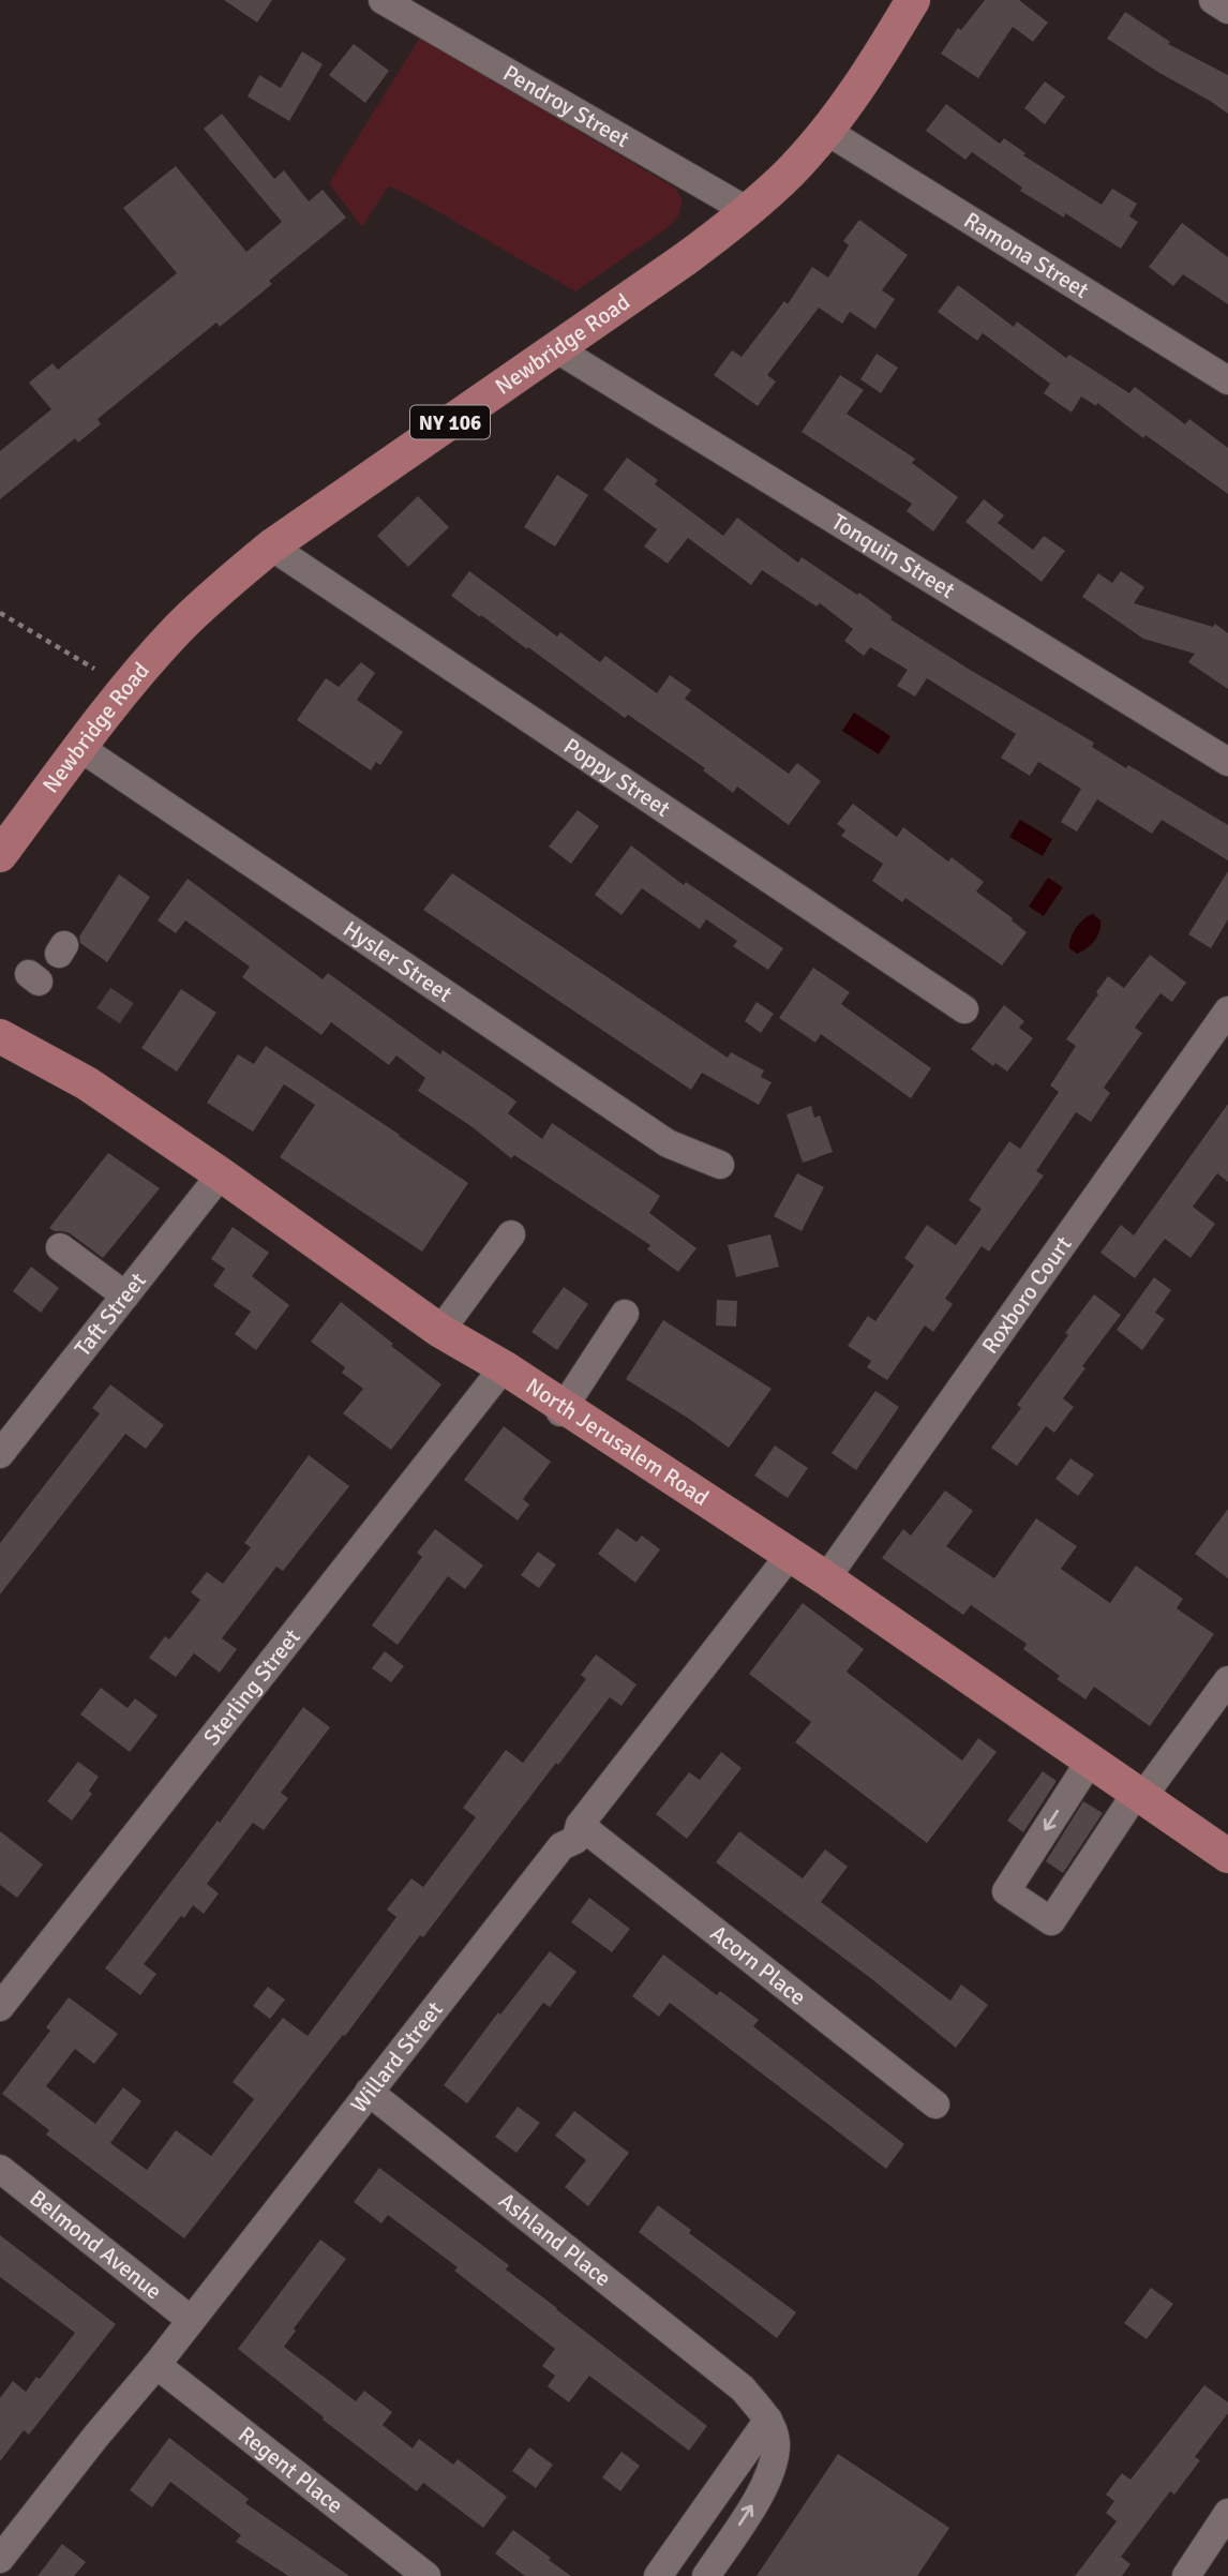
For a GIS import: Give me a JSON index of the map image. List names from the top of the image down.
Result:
{
  "streets": {
    "main road": ["Newbridge Road", "NY 106", "North Jerusalem Road"],
    "street": [
      "Pendroy Street",
      "Ramona Street",
      "Tonquin Street",
      "Poppy Street",
      "Hysler Street",
      "Roxboro Court",
      "Taft Street",
      "Sterling Street",
      "Acorn Place",
      "Willard Street",
      "Ashland Place",
      "Belmond Avenue",
      "Regent Place"
    ]
  },
  "crossings": [
    ["Pendroy Street", "Newbridge Road"],
    ["Ramona Street", "Newbridge Road"],
    ["Newbridge Road", "Tonquin Street"],
    ["Newbridge Road", "Poppy Street"],
    ["Newbridge Road", "Hysler Street"],
    ["Roxboro Court", "North Jerusalem Road"],
    ["Taft Street", "North Jerusalem Road"],
    ["North Jerusalem Road", "Sterling Street"],
    ["North Jerusalem Road", "Willard Street"],
    ["Acorn Place", "Willard Street"],
    ["Willard Street", "Ashland Place"],
    ["Willard Street", "Belmond Avenue"],
    ["Willard Street", "Regent Place"]
  ]
}
